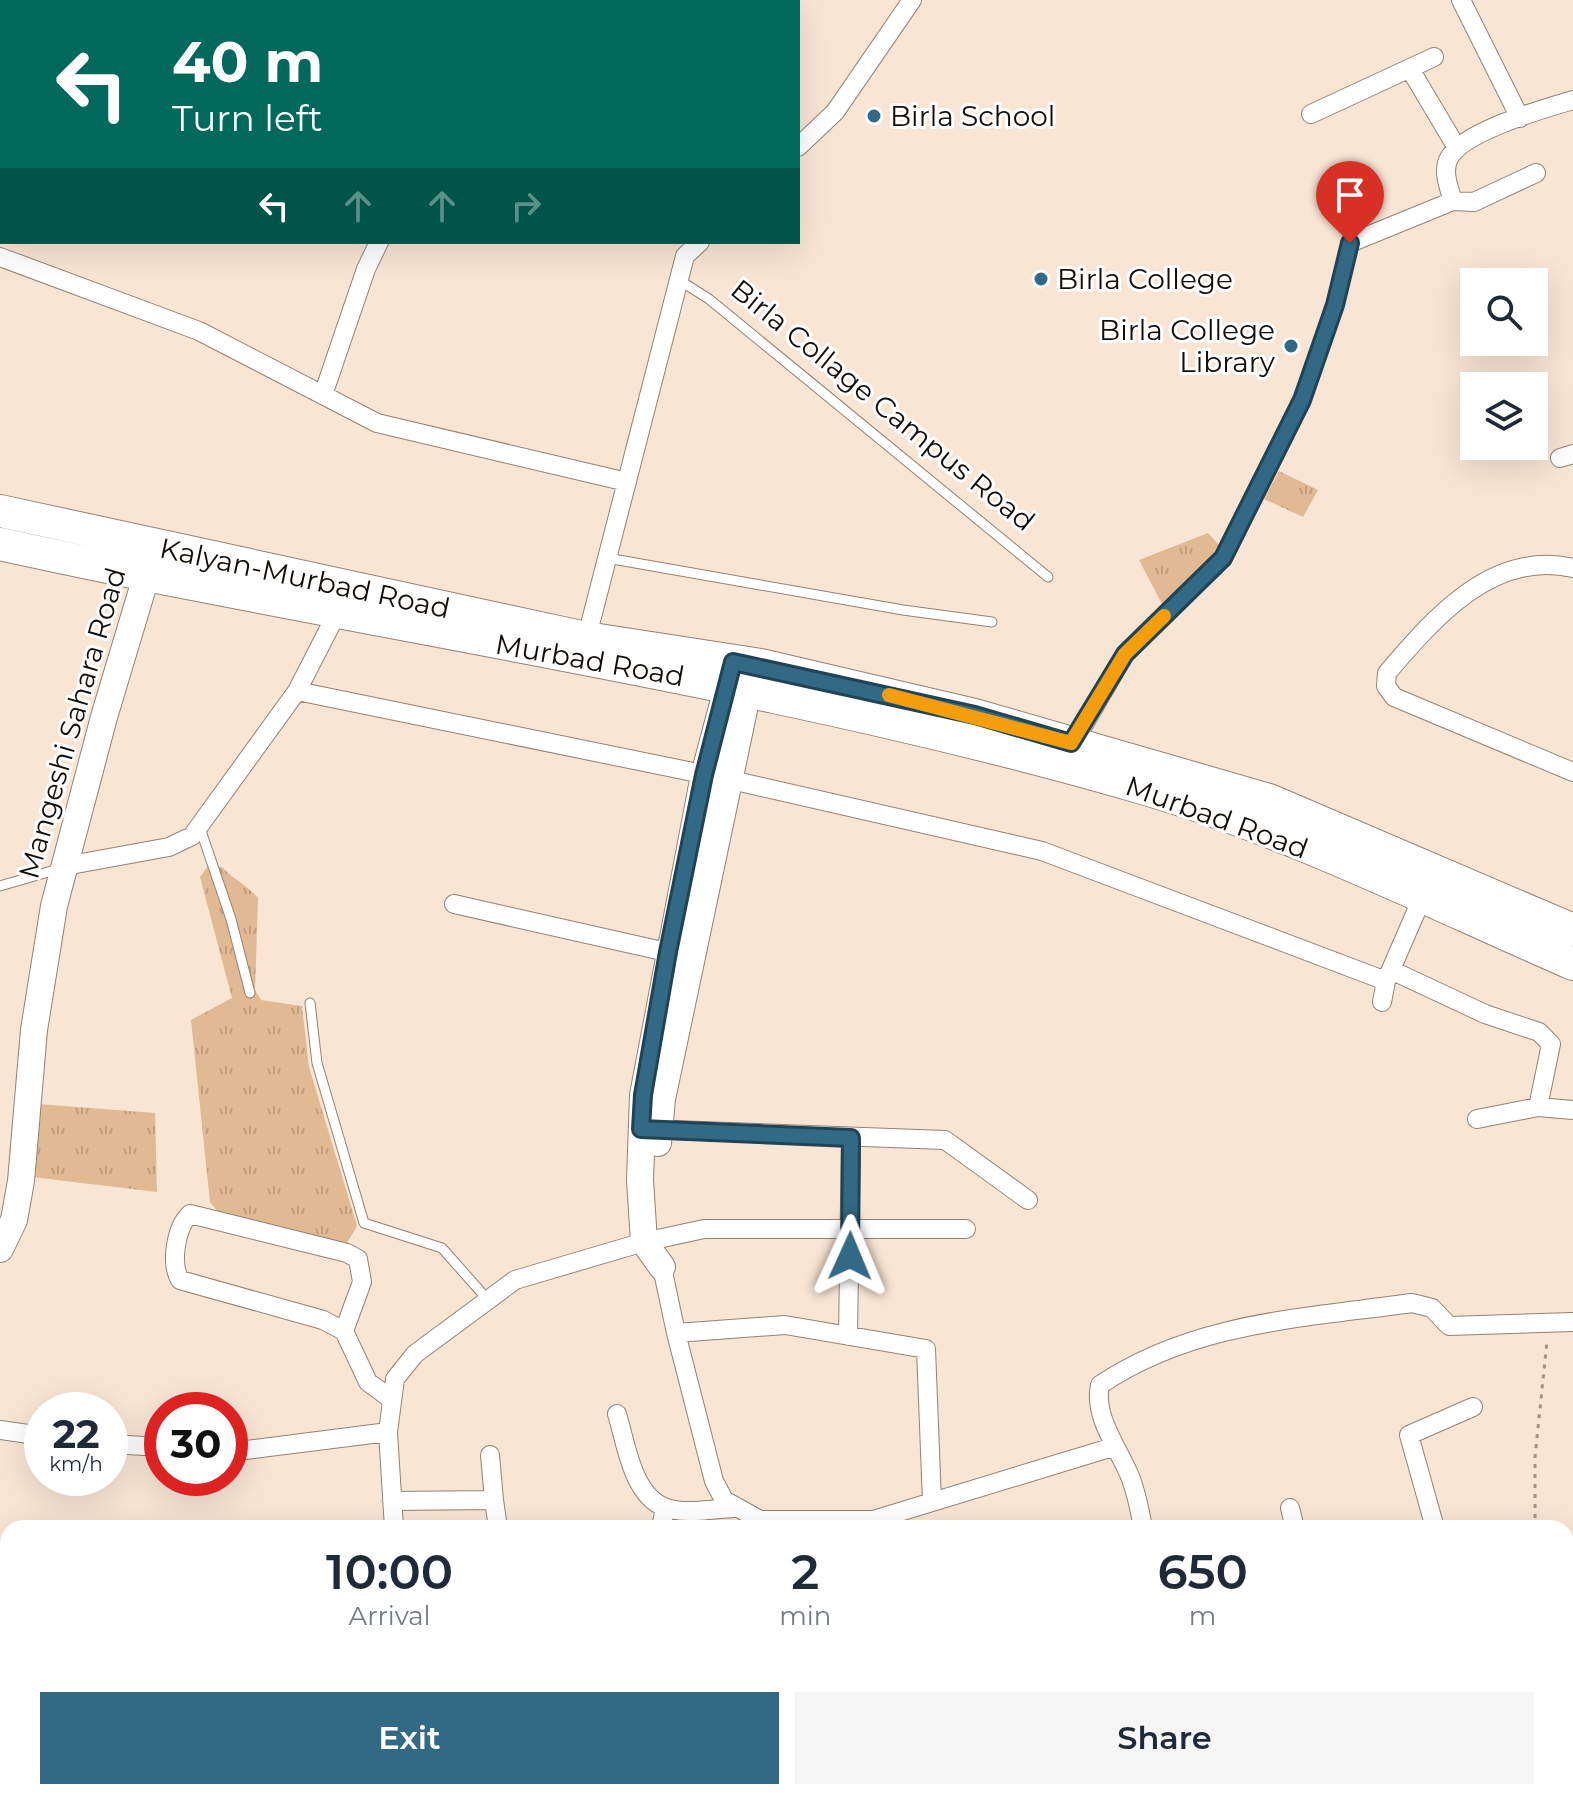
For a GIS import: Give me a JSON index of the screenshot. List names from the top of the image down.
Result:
{
  "streets": {
    "highway": ["Kalyan-Murbad Road", "Murbad Road"],
    "street": ["Mangeshi Sahara Road"],
    "lane": ["Birla Collage Campus Road"]
  },
  "crossings": [
    ["Kalyan-Murbad Road", "Murbad Road"],
    ["Kalyan-Murbad Road", "Mangeshi Sahara Road"],
    ["Murbad Road", "Mangeshi Sahara Road"]
  ],
  "places": ["Birla School", "Birla College", "Birla College Library"],
  "page": {
    "turn": ["40 m", "Turn left"],
    "speed": "22 km/h",
    "limit": "30",
    "eta": [
      "10:00",
      "Arrival",
      "2",
      "min",
      "650",
      "m"
    ],
    "buttons": ["Exit", "Share"]
  }
}
